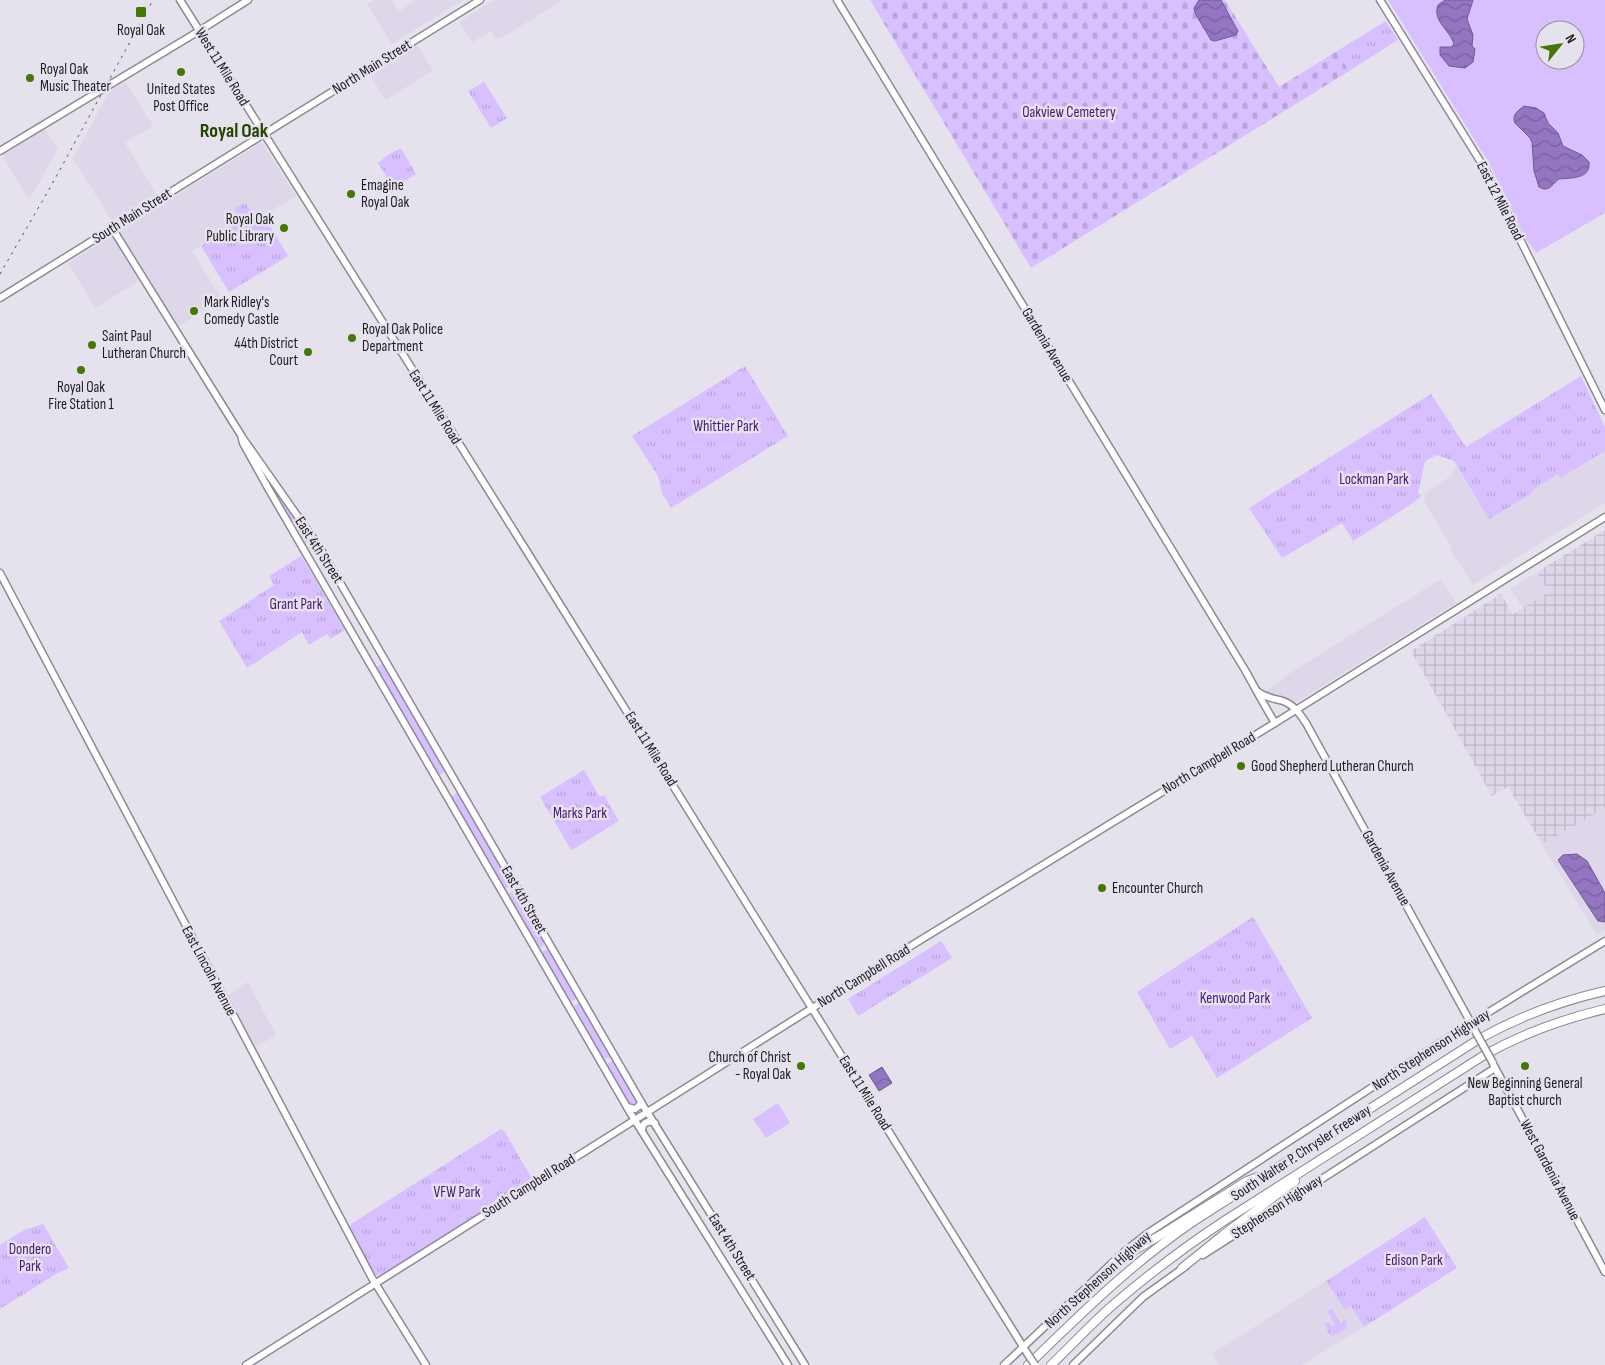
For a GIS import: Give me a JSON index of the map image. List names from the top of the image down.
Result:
{
  "streets": {
    "highway": ["South Walter P. Chrysler Freeway"],
    "street": [
      "West 11 Mile Road",
      "North Main Street",
      "East 12 Mile Road",
      "South Main Street",
      "Gardenia Avenue",
      "East 11 Mile Road",
      "East 4th Street",
      "North Campbell Road",
      "East Lincoln Avenue",
      "North Stephenson Highway",
      "West Gardenia Avenue",
      "South Campbell Road",
      "Stephenson Highway"
    ]
  },
  "crossings": [
    ["West 11 Mile Road", "North Main Street"],
    ["West 11 Mile Road", "South Main Street"],
    ["West 11 Mile Road", "East 11 Mile Road"],
    ["North Main Street", "South Main Street"],
    ["North Main Street", "East 11 Mile Road"],
    ["South Main Street", "East 11 Mile Road"],
    ["South Main Street", "East 4th Street"],
    ["Gardenia Avenue", "North Campbell Road"],
    ["Gardenia Avenue", "North Stephenson Highway"],
    ["Gardenia Avenue", "West Gardenia Avenue"],
    ["Gardenia Avenue", "Stephenson Highway"],
    ["East 11 Mile Road", "North Campbell Road"],
    ["East 11 Mile Road", "North Stephenson Highway"],
    ["East 11 Mile Road", "South Campbell Road"],
    ["East 4th Street", "South Campbell Road"],
    ["North Campbell Road", "South Campbell Road"],
    ["East Lincoln Avenue", "South Campbell Road"],
    ["West Gardenia Avenue", "Stephenson Highway"]
  ],
  "districts": ["Royal Oak"],
  "parks": [
    "Oakview Cemetery",
    "Whittier Park",
    "Lockman Park",
    "Grant Park",
    "Marks Park",
    "Kenwood Park",
    "VFW Park",
    "Dondero Park",
    "Edison Park"
  ],
  "places": {
    "transit": ["Royal Oak"],
    "other": [
      "United States Post Office",
      "Royal Oak Music Theater",
      "Emagine Royal Oak",
      "Royal Oak Public Library",
      "Mark Ridley's Comedy Castle",
      "Royal Oak Police Department",
      "Saint Paul Lutheran Church",
      "44th District Court",
      "Royal Oak Fire Station 1",
      "Good Shepherd Lutheran Church",
      "Encounter Church",
      "Church of Christ - Royal Oak",
      "New Beginning General Baptist church"
    ]
  },
  "north": "top right"
}
